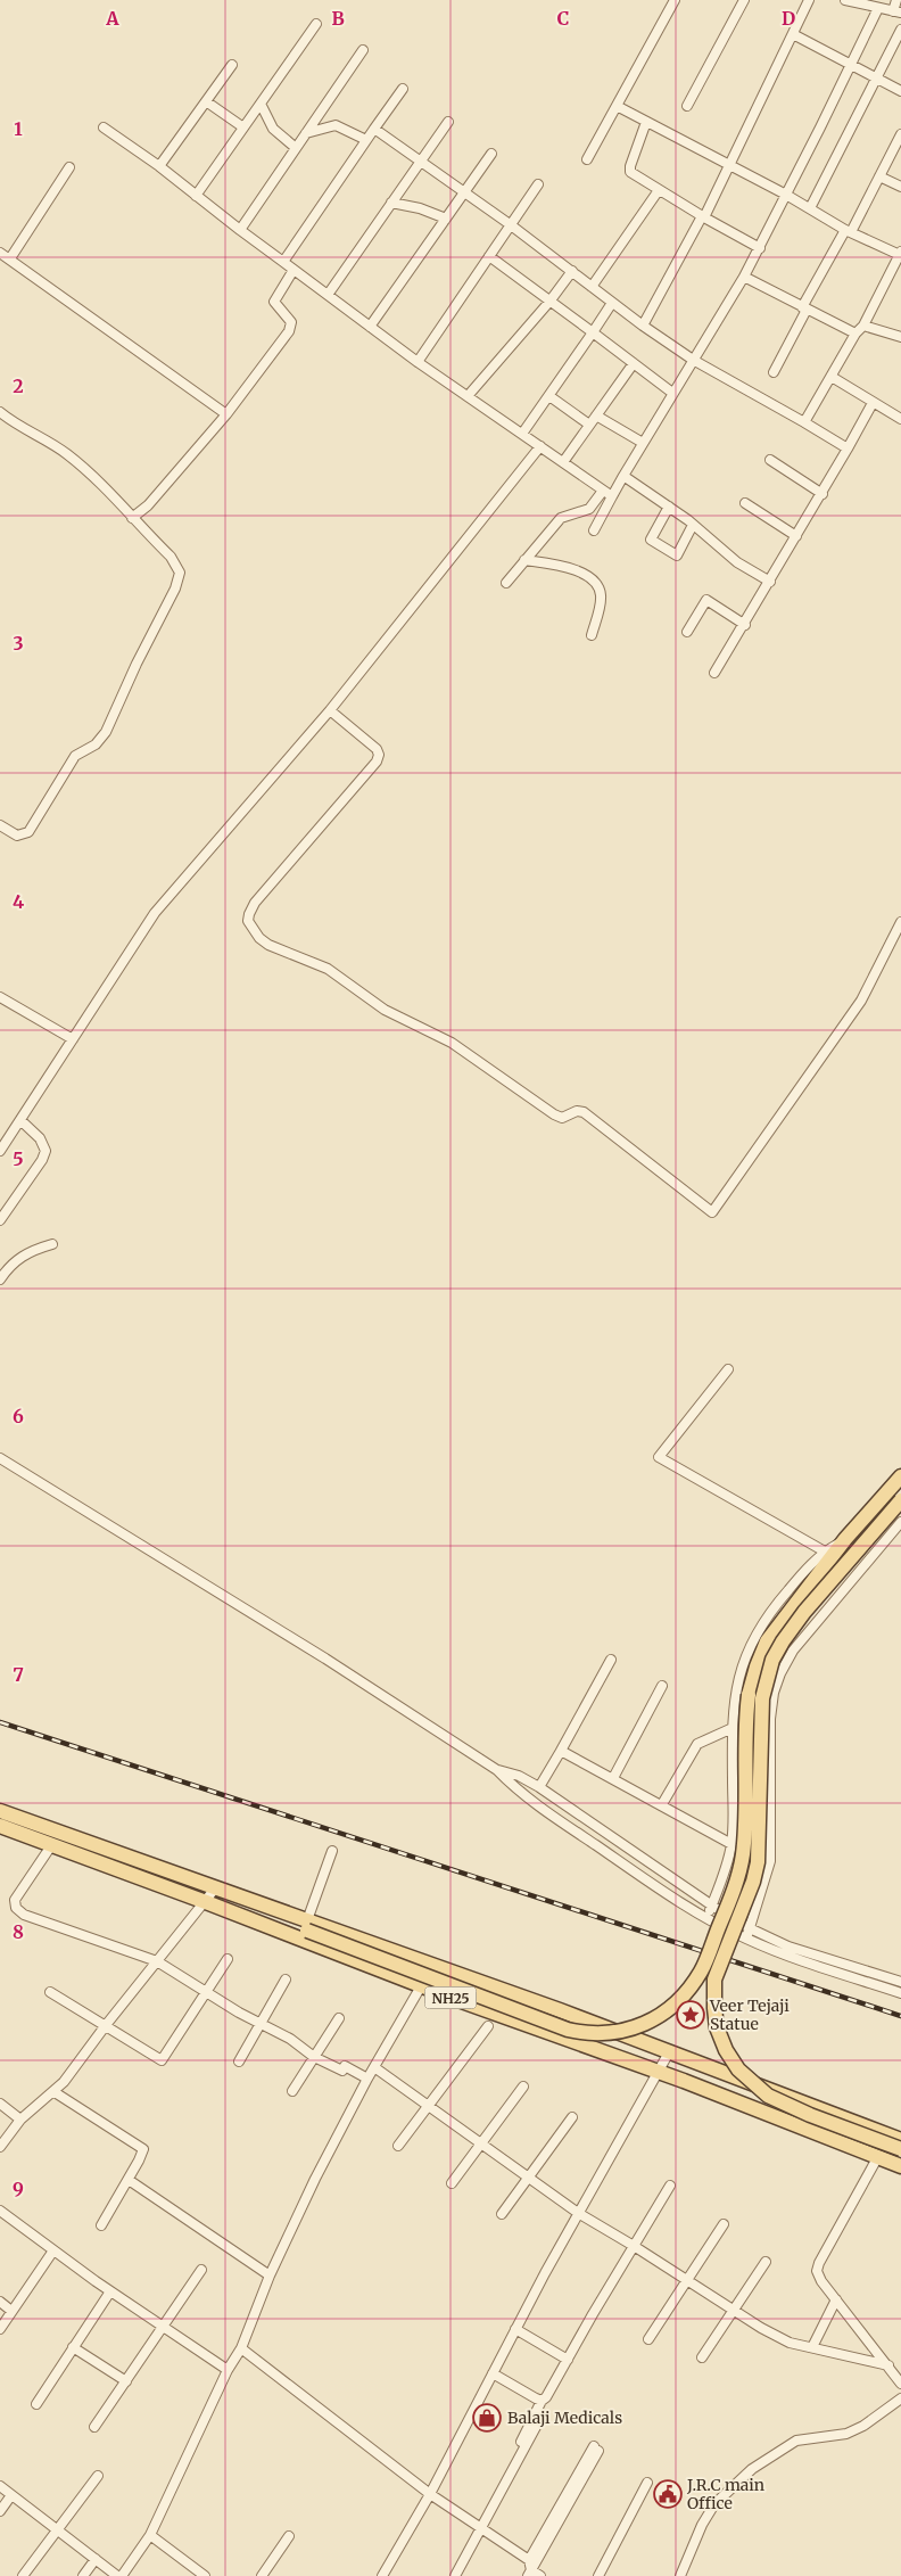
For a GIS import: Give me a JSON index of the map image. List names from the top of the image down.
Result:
{
  "streets": {
    "main road": ["NH25"]
  },
  "places": {
    "place": ["Veer Tejaji Statue"],
    "shop": ["Balaji Medicals"],
    "public building": ["J.R.C main Office"]
  },
  "grid": {
    "columns": [
      "A",
      "B",
      "C",
      "D"
    ],
    "rows": [
      "1",
      "2",
      "3",
      "4",
      "5",
      "6",
      "7",
      "8",
      "9"
    ]
  }
}
